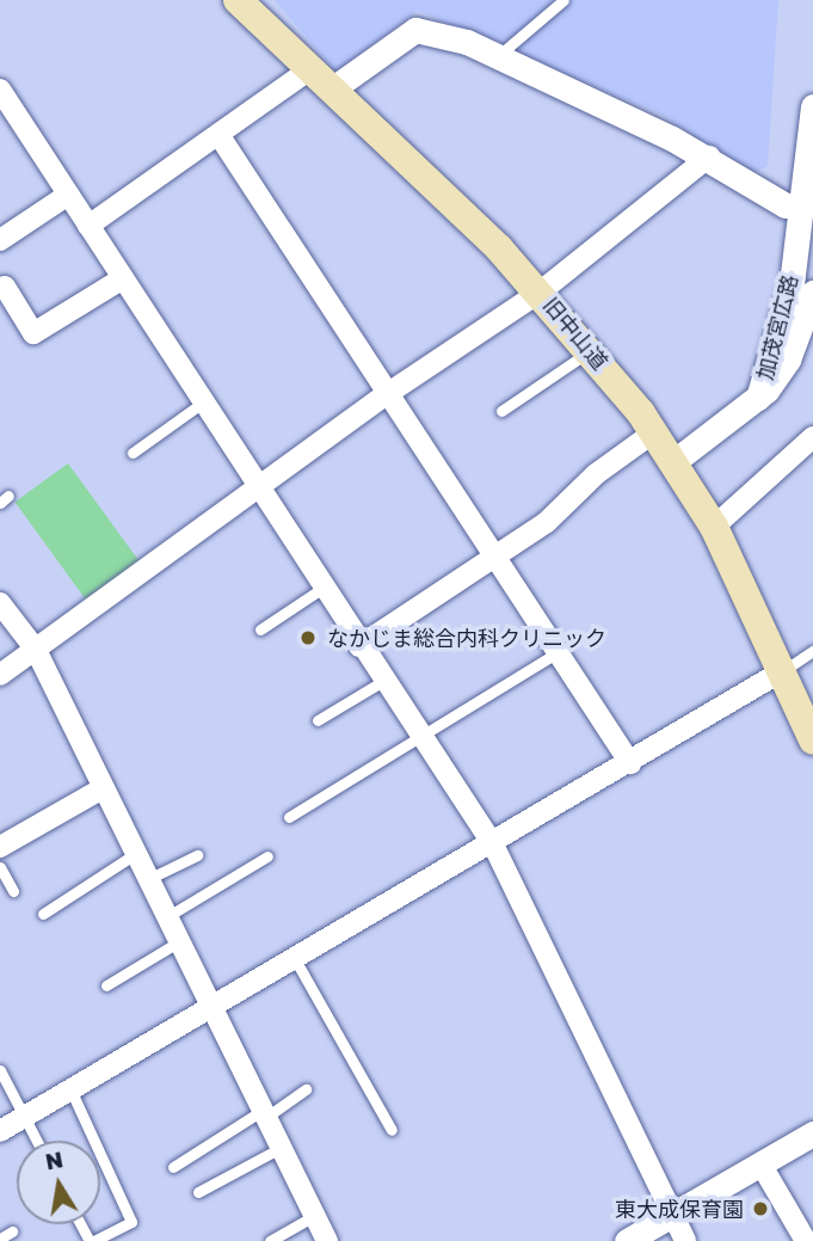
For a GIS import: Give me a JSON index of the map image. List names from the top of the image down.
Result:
{
  "streets": {
    "main road": ["旧中山道"],
    "street": ["加茂宮広路"]
  },
  "crossings": [
    ["加茂宮広路", "旧中山道"]
  ],
  "places": ["なかじま総合内科クリニック", "東大成保育園"],
  "north": "top"
}
